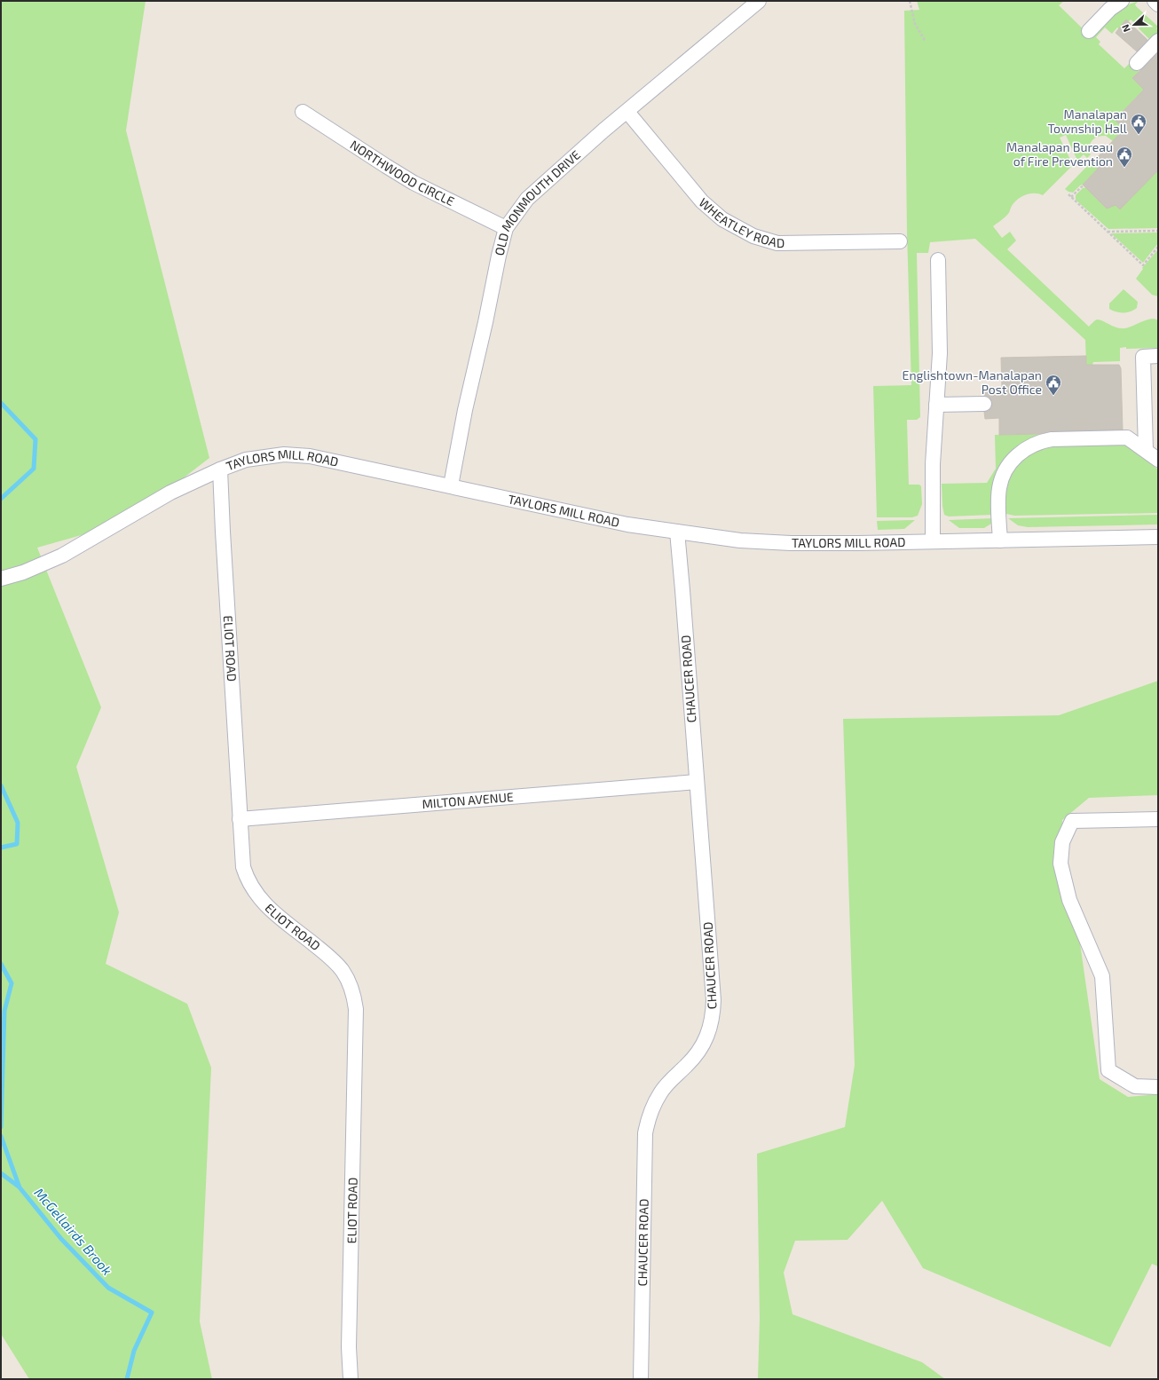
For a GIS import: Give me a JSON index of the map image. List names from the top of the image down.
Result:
{
  "streets": {
    "street": [
      "NORTHWOOD CIRCLE",
      "OLD MONMOUTH DRIVE",
      "WHEATLEY ROAD",
      "TAYLORS MILL ROAD",
      "ELIOT ROAD",
      "CHAUCER ROAD",
      "MILTON AVENUE"
    ]
  },
  "crossings": [
    ["NORTHWOOD CIRCLE", "OLD MONMOUTH DRIVE"],
    ["OLD MONMOUTH DRIVE", "WHEATLEY ROAD"],
    ["OLD MONMOUTH DRIVE", "TAYLORS MILL ROAD"],
    ["TAYLORS MILL ROAD", "ELIOT ROAD"],
    ["TAYLORS MILL ROAD", "CHAUCER ROAD"],
    ["ELIOT ROAD", "MILTON AVENUE"],
    ["CHAUCER ROAD", "MILTON AVENUE"]
  ],
  "water": ["McGellairds Brook"],
  "places": {
    "public building": ["Manalapan Township Hall", "Manalapan Bureau of Fire Prevention", "Englishtown-Manalapan Post Office"]
  },
  "north": "left"
}
